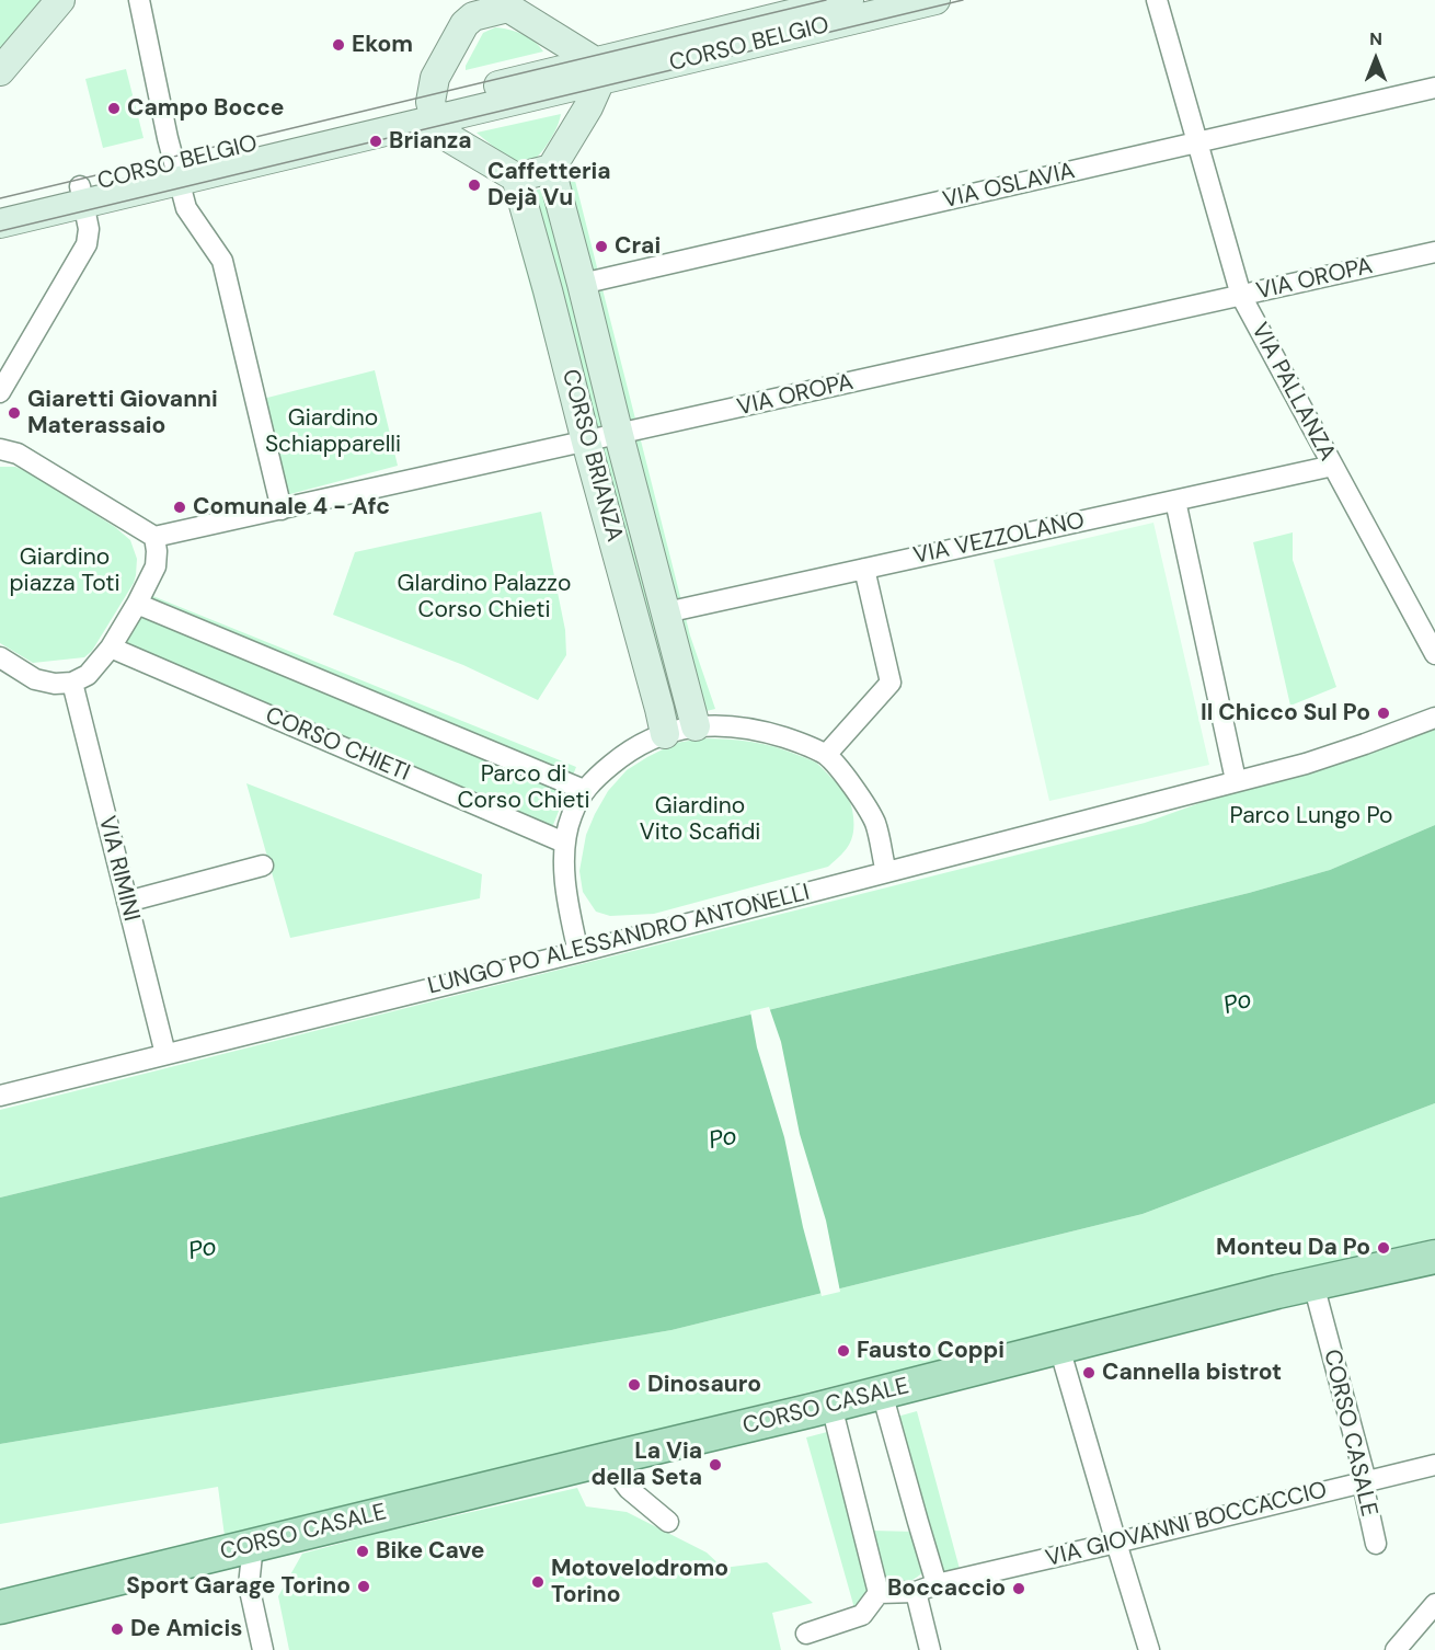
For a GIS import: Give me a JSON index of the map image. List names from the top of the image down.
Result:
{
  "streets": {
    "main road": ["CORSO CASALE"],
    "street": [
      "CORSO BELGIO",
      "VIA OSLAVIA",
      "VIA OROPA",
      "VIA PALLANZA",
      "CORSO BRIANZA",
      "VIA VEZZOLANO",
      "CORSO CHIETI",
      "VIA RIMINI",
      "LUNGO PO ALESSANDRO ANTONELLI",
      "VIA GIOVANNI BOCCACCIO"
    ]
  },
  "crossings": [
    ["CORSO BELGIO", "VIA OROPA"],
    ["VIA OSLAVIA", "VIA PALLANZA"],
    ["VIA OSLAVIA", "CORSO BRIANZA"],
    ["VIA OROPA", "VIA PALLANZA"],
    ["VIA OROPA", "CORSO BRIANZA"],
    ["VIA PALLANZA", "VIA VEZZOLANO"],
    ["CORSO BRIANZA", "VIA VEZZOLANO"],
    ["VIA RIMINI", "LUNGO PO ALESSANDRO ANTONELLI"],
    ["CORSO CASALE", "VIA GIOVANNI BOCCACCIO"]
  ],
  "water": ["Po"],
  "parks": [
    "Giardino Schiapparelli",
    "Giardino piazza Toti",
    "GIardino Palazzo Corso Chieti",
    "Parco di Corso Chieti",
    "Giardino Vito Scafidi",
    "Parco Lungo Po"
  ],
  "places": [
    "Ekom",
    "Campo Bocce",
    "Brianza",
    "Caffetteria Dejà Vu",
    "Crai",
    "Giaretti Giovanni Materassaio",
    "Comunale 4 - Afc",
    "Il Chicco Sul Po",
    "Monteu Da Po",
    "Fausto Coppi",
    "Cannella bistrot",
    "Dinosauro",
    "La Via della Seta",
    "Bike Cave",
    "Motovelodromo Torino",
    "Sport Garage Torino",
    "Boccaccio",
    "De Amicis"
  ],
  "north": "top"
}
